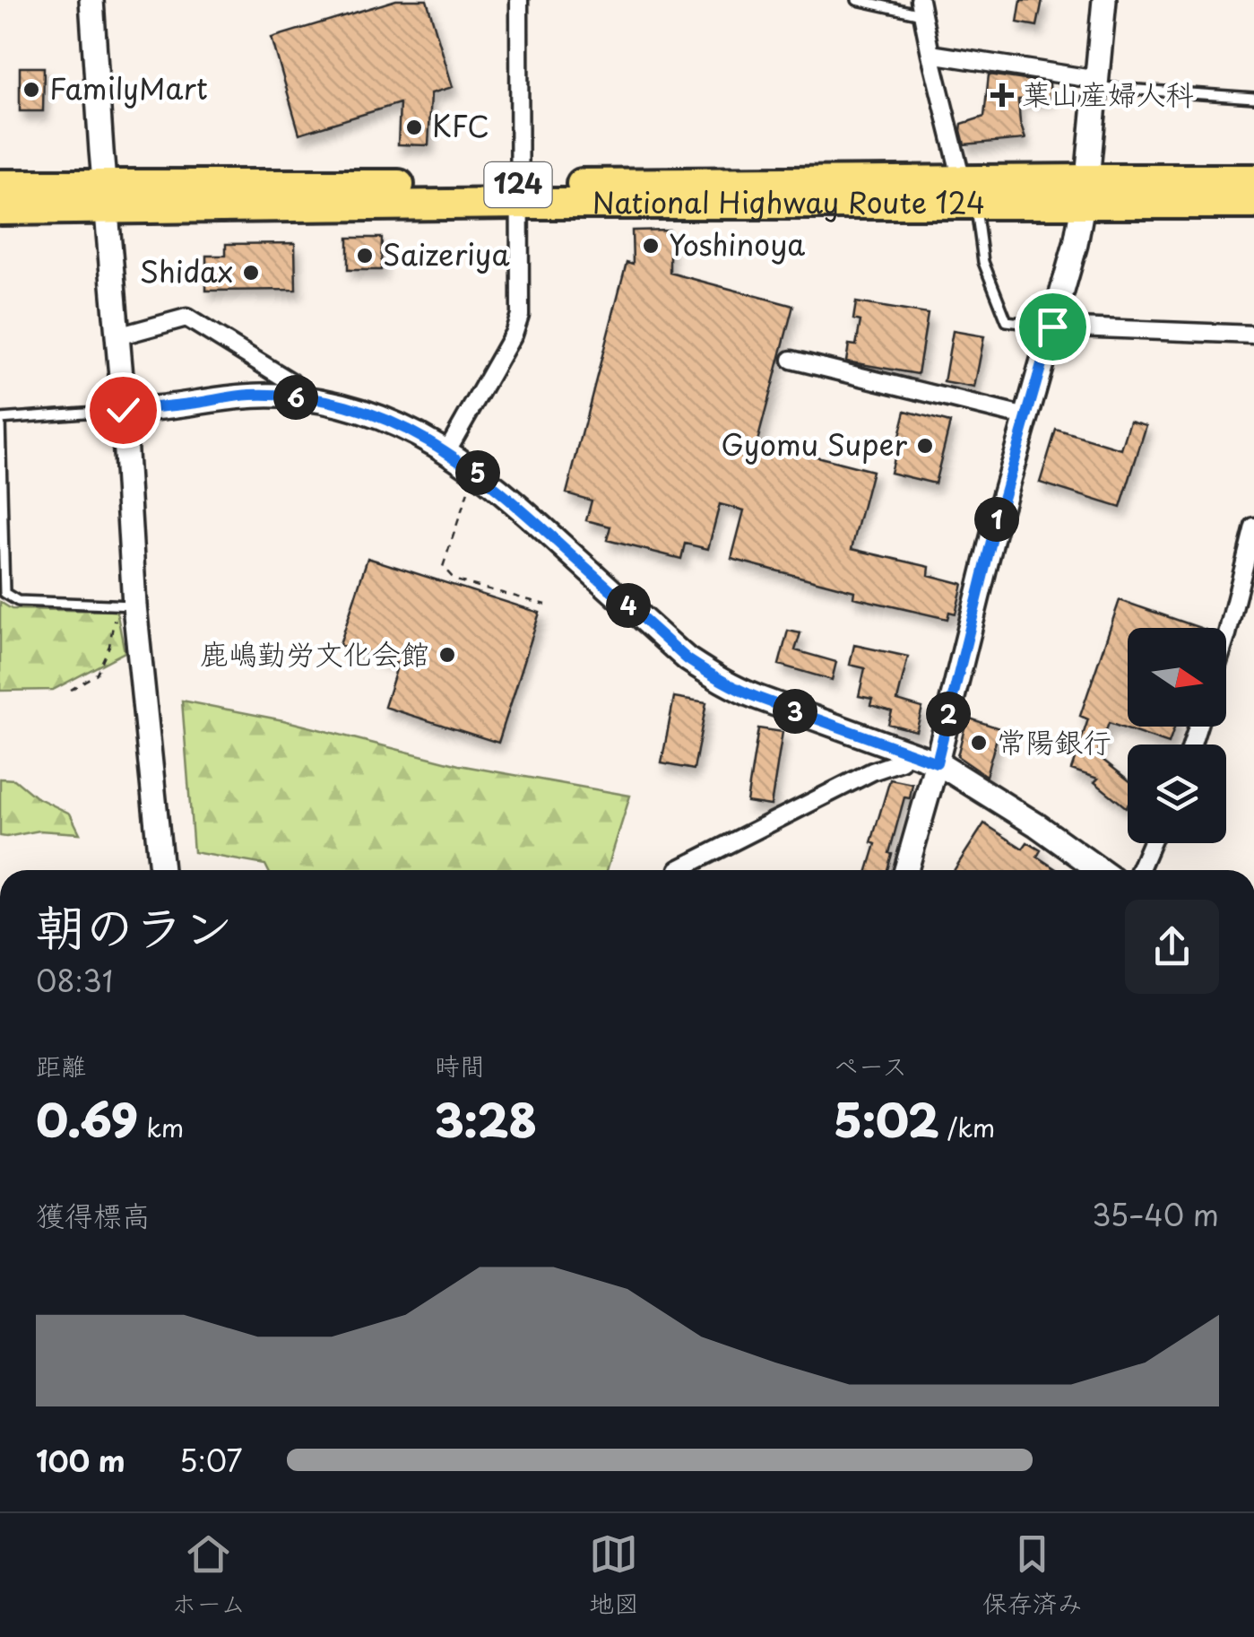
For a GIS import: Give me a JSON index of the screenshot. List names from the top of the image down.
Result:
{
  "streets": {
    "highway": ["124", "National Highway Route 124"]
  },
  "places": {
    "other": [
      "FamilyMart",
      "KFC",
      "Yoshinoya",
      "Saizeriya",
      "Shidax",
      "Gyomu Super",
      "鹿嶋勤労文化会館",
      "常陽銀行"
    ],
    "health": ["葉山産婦人科"]
  },
  "north": "right",
  "page": {
    "pins": [
      "6",
      "5",
      "1",
      "4",
      "3",
      "2"
    ],
    "heading": ["朝のラン", "08:31"],
    "stats": [
      ["距離", "0.69 km"],
      ["時間", "3:28"],
      ["ペース", "5:02 /km"]
    ],
    "chart": ["獲得標高", "35–40 m"],
    "list": [
      {
        "name": "100 m",
        "note": "5:07"
      }
    ],
    "tabs": ["ホーム", "地図", "保存済み"]
  }
}
